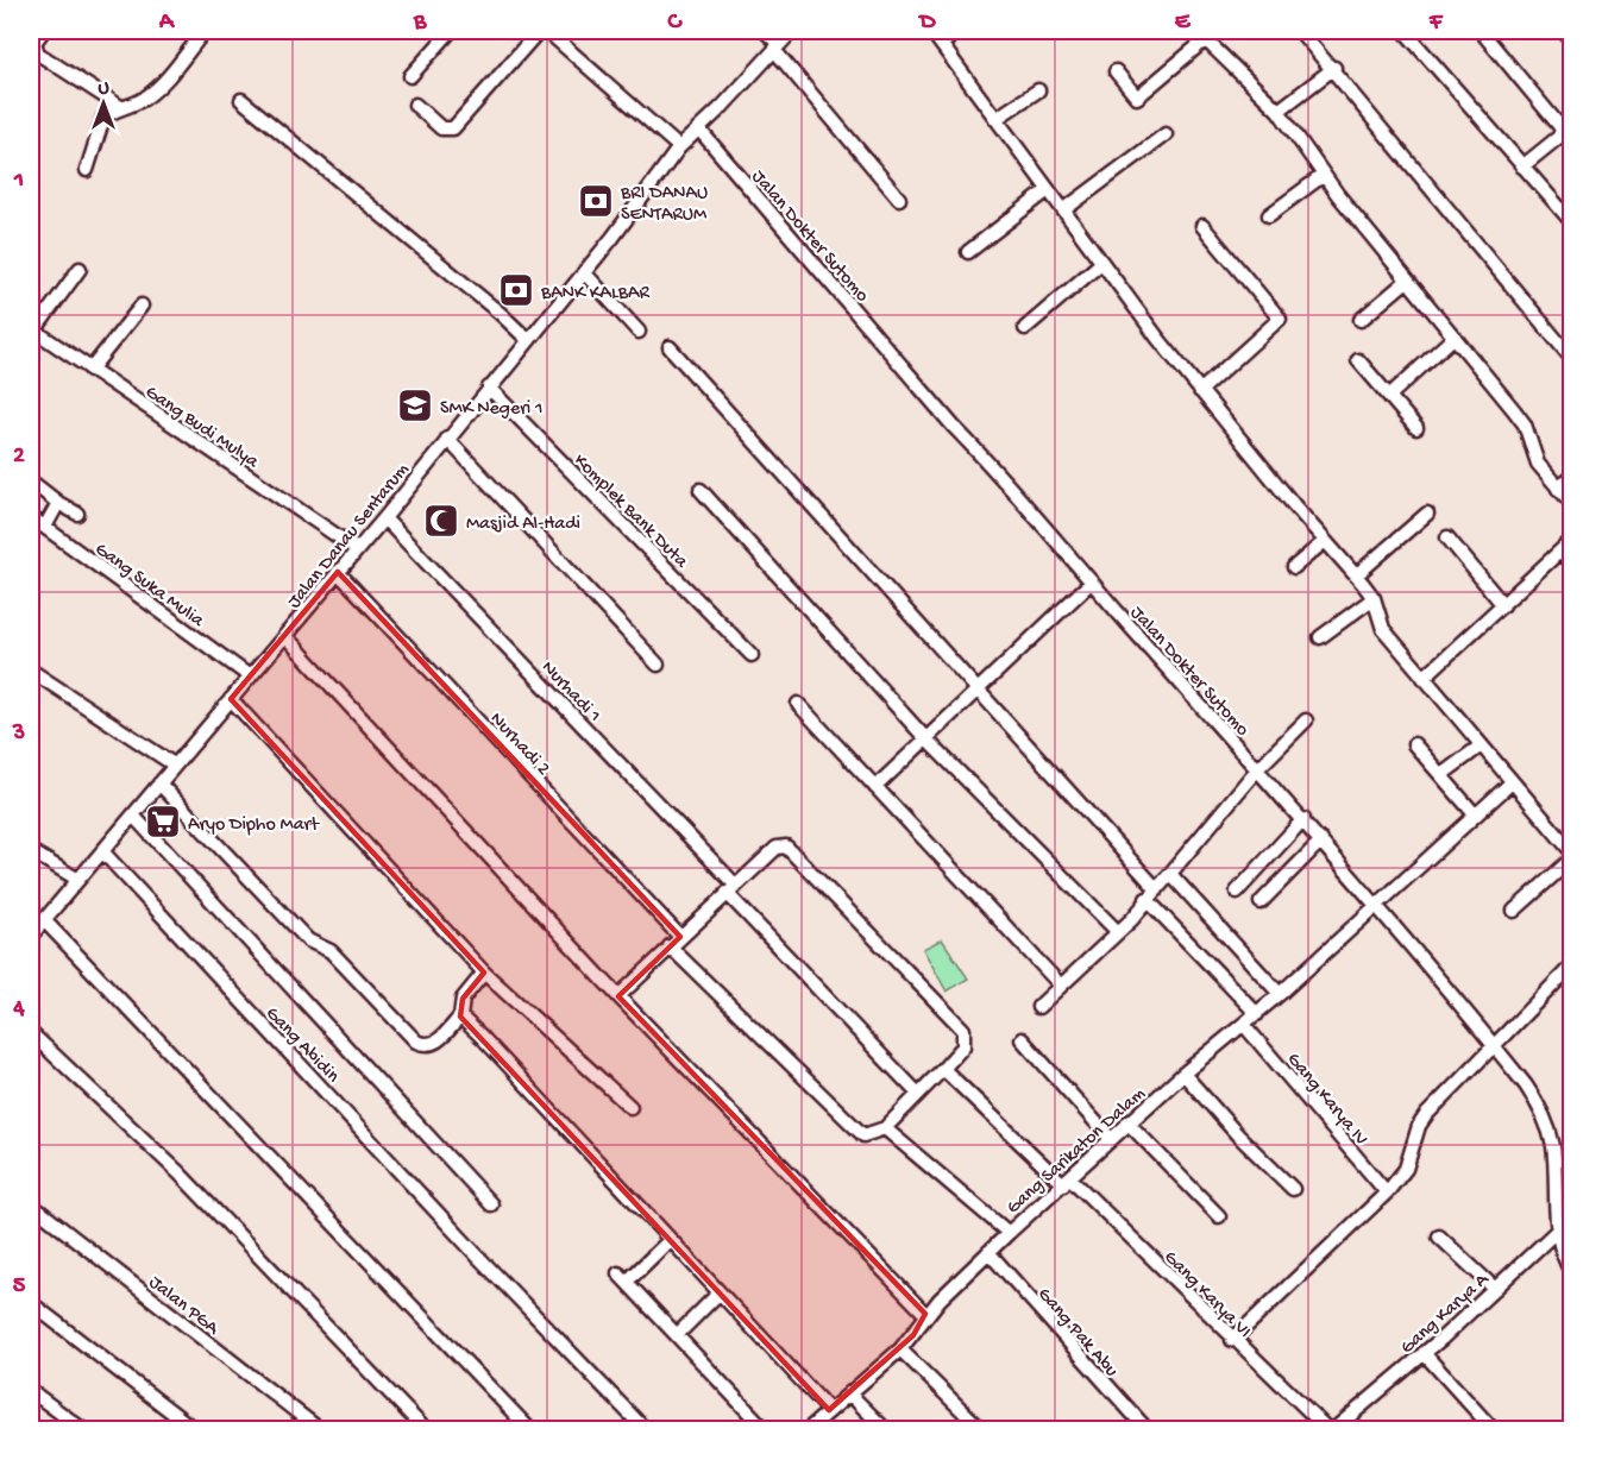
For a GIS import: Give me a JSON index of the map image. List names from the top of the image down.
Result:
{
  "streets": {
    "street": [
      "Jalan Dokter Sutomo",
      "Gang Budi Mulya",
      "Komplek Bank Duta",
      "Jalan Danau Sentarum",
      "Gang Suka Mulia",
      "Nurhadi 1",
      "Nurhadi 2",
      "Gang Abidin",
      "Gang Karya IV",
      "Gang Sarikaton Dalam",
      "Gang Karya VI",
      "Jalan PGA",
      "Gang Karya A",
      "Gang Pak Abu"
    ]
  },
  "crossings": [
    ["Jalan Dokter Sutomo", "Jalan Danau Sentarum"],
    ["Jalan Dokter Sutomo", "Gang Sarikaton Dalam"],
    ["Jalan Dokter Sutomo", "Gang Karya A"],
    ["Gang Budi Mulya", "Jalan Danau Sentarum"],
    ["Komplek Bank Duta", "Jalan Danau Sentarum"],
    ["Jalan Danau Sentarum", "Gang Suka Mulia"],
    ["Jalan Danau Sentarum", "Nurhadi 1"],
    ["Jalan Danau Sentarum", "Nurhadi 2"],
    ["Jalan Danau Sentarum", "Gang Abidin"],
    ["Gang Karya IV", "Gang Sarikaton Dalam"],
    ["Gang Sarikaton Dalam", "Gang Karya VI"],
    ["Gang Sarikaton Dalam", "Gang Pak Abu"]
  ],
  "places": {
    "bank": ["BRI DANAU SENTARUM", "BANK KALBAR"],
    "school or university": ["SMK Negeri 1"],
    "mosque": ["Masjid Al-Hadi"],
    "supermarket": ["Aryo Dipho Mart"]
  },
  "north": "top",
  "grid": {
    "columns": [
      "A",
      "B",
      "C",
      "D",
      "E",
      "F"
    ],
    "rows": [
      "1",
      "2",
      "3",
      "4",
      "5"
    ]
  }
}
